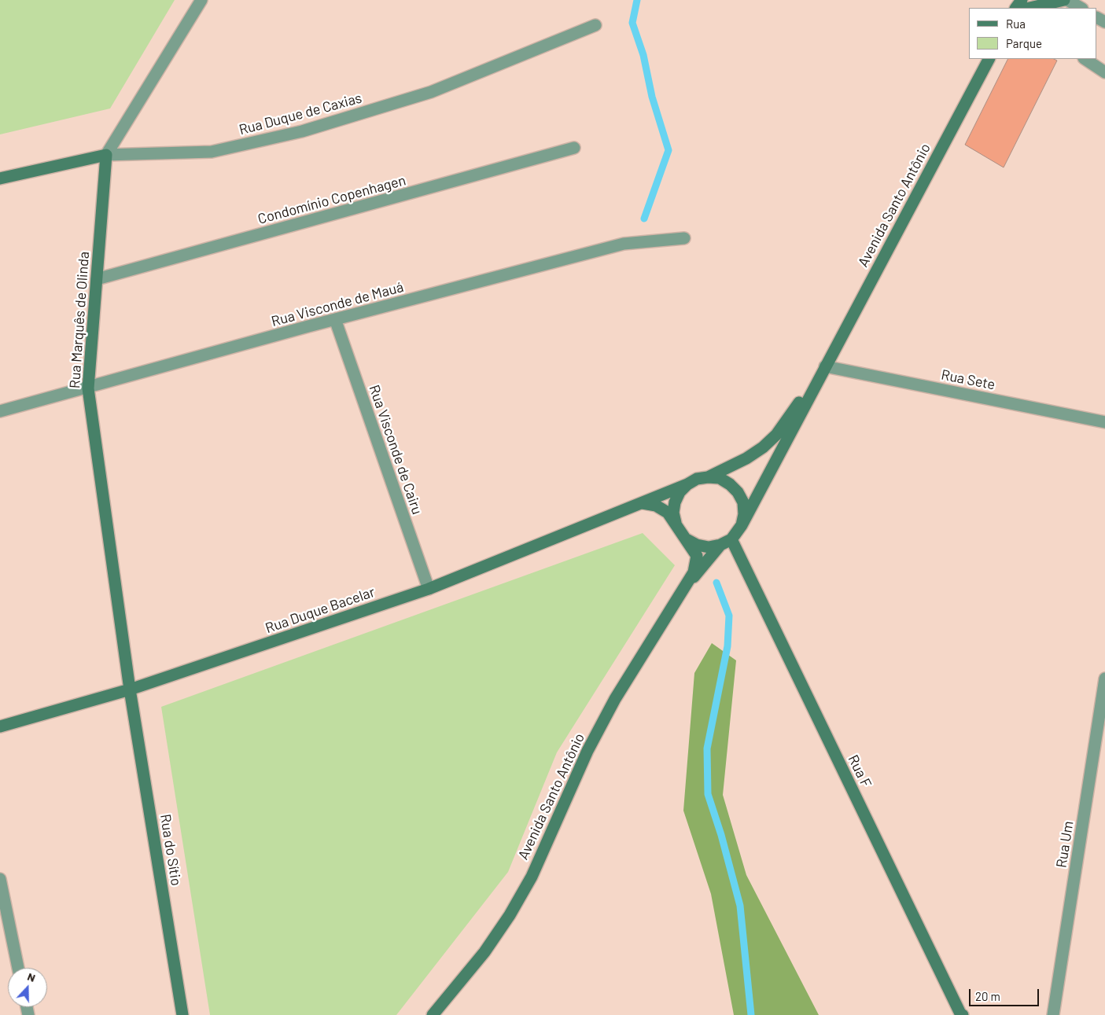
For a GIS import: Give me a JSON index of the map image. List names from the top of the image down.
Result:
{
  "streets": {
    "main road": [
      "Rua Duque de Caxias",
      "Avenida Santo Antônio",
      "Rua Marquês de Olinda",
      "Rua Duque Bacelar",
      "Rua F",
      "Rua do Sítio"
    ],
    "street": [
      "Condomínio Copenhagen",
      "Rua Visconde de Mauá",
      "Rua Sete",
      "Rua Visconde de Cairu",
      "Rua Um"
    ]
  },
  "crossings": [
    ["Rua Duque de Caxias", "Rua Marquês de Olinda"],
    ["Condomínio Copenhagen", "Rua Marquês de Olinda"],
    ["Avenida Santo Antônio", "Rua Sete"],
    ["Avenida Santo Antônio", "Rua Duque Bacelar"],
    ["Avenida Santo Antônio", "Rua F"],
    ["Rua Visconde de Mauá", "Rua Marquês de Olinda"],
    ["Rua Visconde de Mauá", "Rua Visconde de Cairu"],
    ["Rua Marquês de Olinda", "Rua Duque Bacelar"],
    ["Rua Marquês de Olinda", "Rua do Sítio"],
    ["Rua Visconde de Cairu", "Rua Duque Bacelar"],
    ["Rua Duque Bacelar", "Rua F"],
    ["Rua Duque Bacelar", "Rua do Sítio"]
  ],
  "legend": ["Rua", "Parque"],
  "scale_bar": "20 m",
  "north": "top"
}
